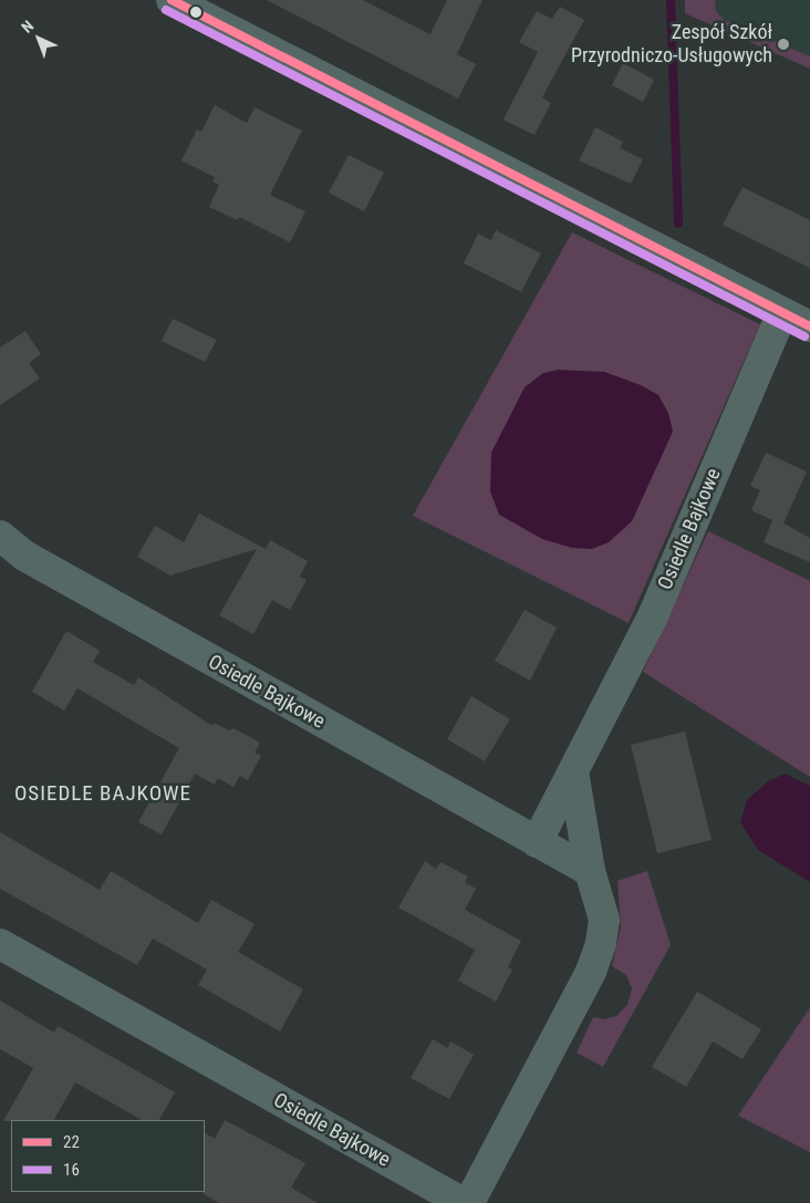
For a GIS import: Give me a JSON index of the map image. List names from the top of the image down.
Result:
{
  "streets": {
    "street": ["Osiedle Bajkowe"]
  },
  "districts": ["OSIEDLE BAJKOWE"],
  "places": ["Zespół Szkół Przyrodniczo-Usługowych"],
  "lines": ["transit line 22", "transit line 16"],
  "legend": ["22", "16"],
  "north": "top left"
}
